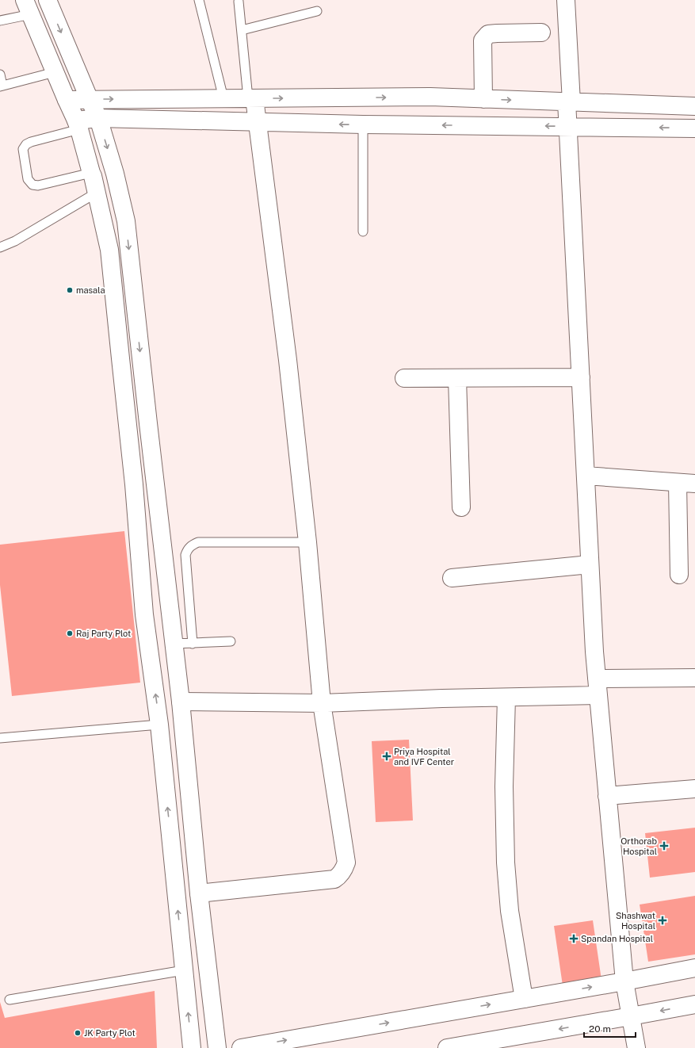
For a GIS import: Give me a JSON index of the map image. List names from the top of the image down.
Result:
{
  "places": {
    "other": ["masala", "Raj Party Plot", "JK Party Plot"],
    "health": [
      "Priya Hospital and IVF Center",
      "Orthorab Hospital",
      "Shashwat Hospital",
      "Spandan Hospital"
    ]
  },
  "scale_bar": "20 m"
}
